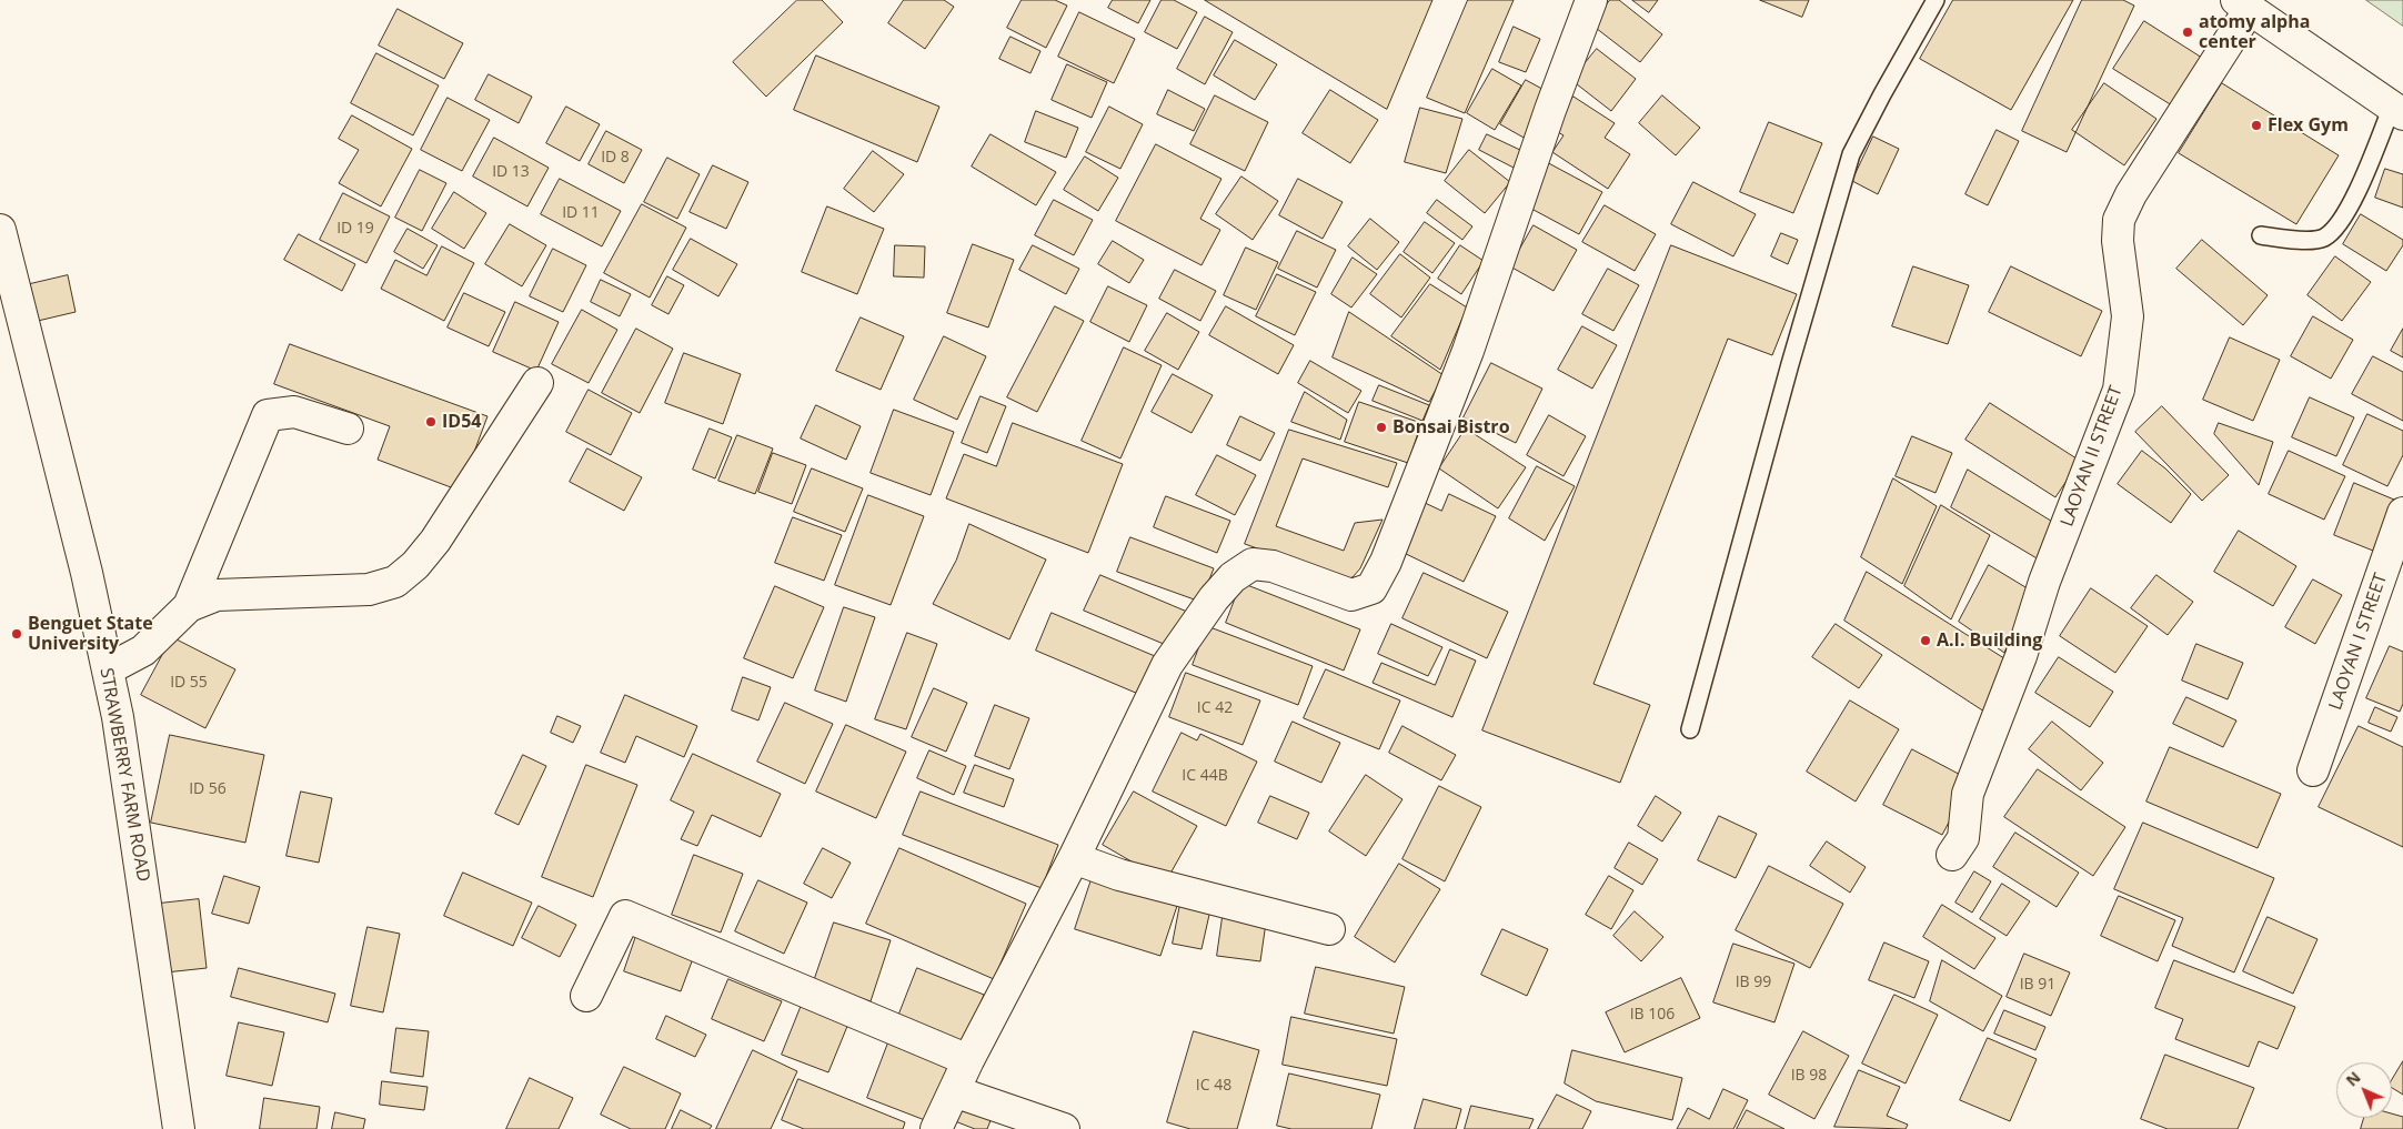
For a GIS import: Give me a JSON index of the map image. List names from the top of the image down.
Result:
{
  "streets": {
    "main road": ["LAOYAN II STREET", "LAOYAN I STREET", "STRAWBERRY FARM ROAD"]
  },
  "places": [
    "atomy alpha center",
    "Flex Gym",
    "ID54",
    "Bonsai Bistro",
    "Benguet State University",
    "A.I. Building"
  ],
  "house_numbers": [
    "ID 8",
    "ID 13",
    "ID 11",
    "ID 19",
    "ID 55",
    "IC 42",
    "IC 44B",
    "ID 56",
    "IB 99",
    "IB 91",
    "IB 106",
    "IB 98",
    "IC 48"
  ],
  "north": "top left"
}
